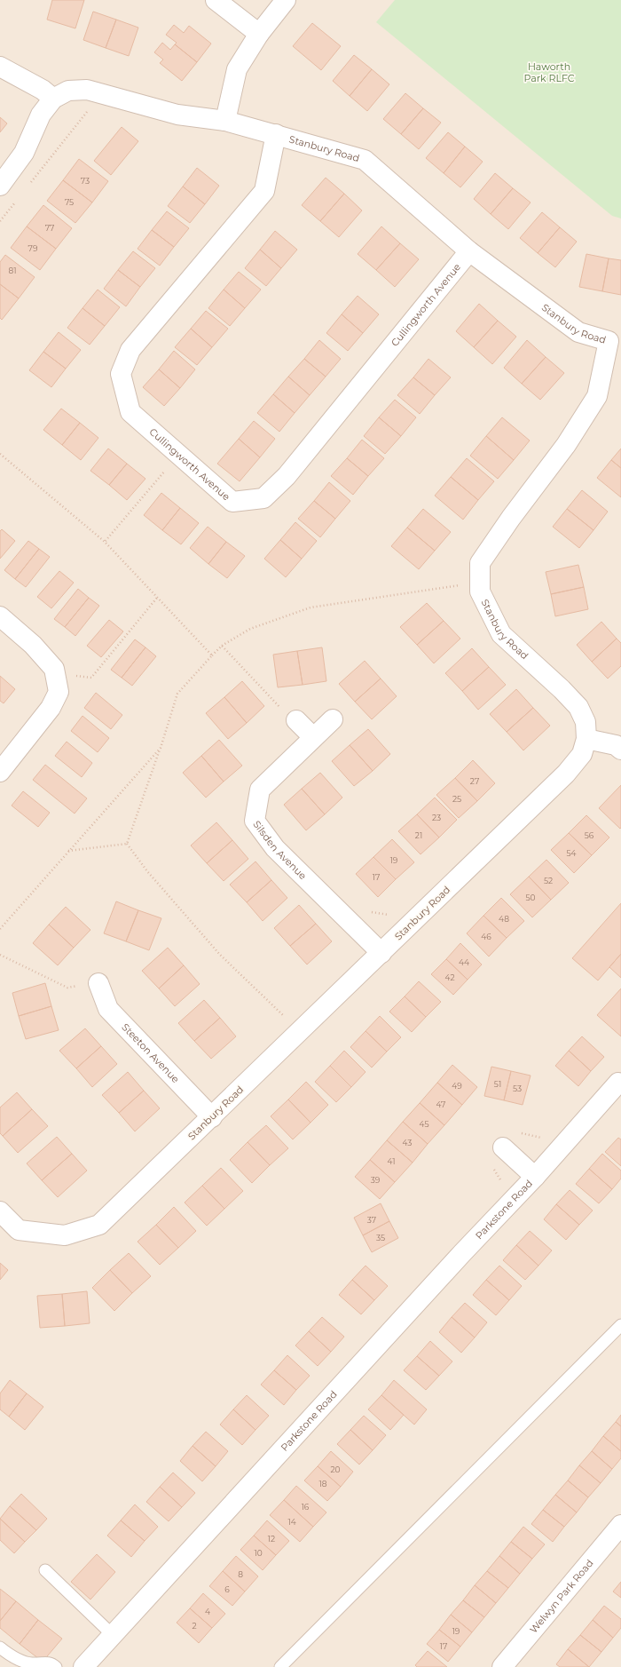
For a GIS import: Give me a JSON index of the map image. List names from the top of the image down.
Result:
{
  "streets": {
    "street": [
      "Stanbury Road",
      "Cullingworth Avenue",
      "Silsden Avenue",
      "Steeton Avenue",
      "Parkstone Road",
      "Welwyn Park Road"
    ]
  },
  "crossings": [
    ["Stanbury Road", "Cullingworth Avenue"],
    ["Stanbury Road", "Silsden Avenue"],
    ["Stanbury Road", "Steeton Avenue"]
  ],
  "parks": ["Haworth Park RLFC"],
  "house_numbers": [
    "73",
    "75",
    "77",
    "79",
    "81",
    "27",
    "25",
    "23",
    "21",
    "56",
    "54",
    "19",
    "17",
    "52",
    "50",
    "48",
    "46",
    "44",
    "42",
    "51",
    "49",
    "53",
    "47",
    "45",
    "43",
    "41",
    "39",
    "37",
    "35",
    "20",
    "18",
    "16",
    "14",
    "12",
    "10",
    "8",
    "6",
    "4",
    "2",
    "19",
    "17"
  ]
}
